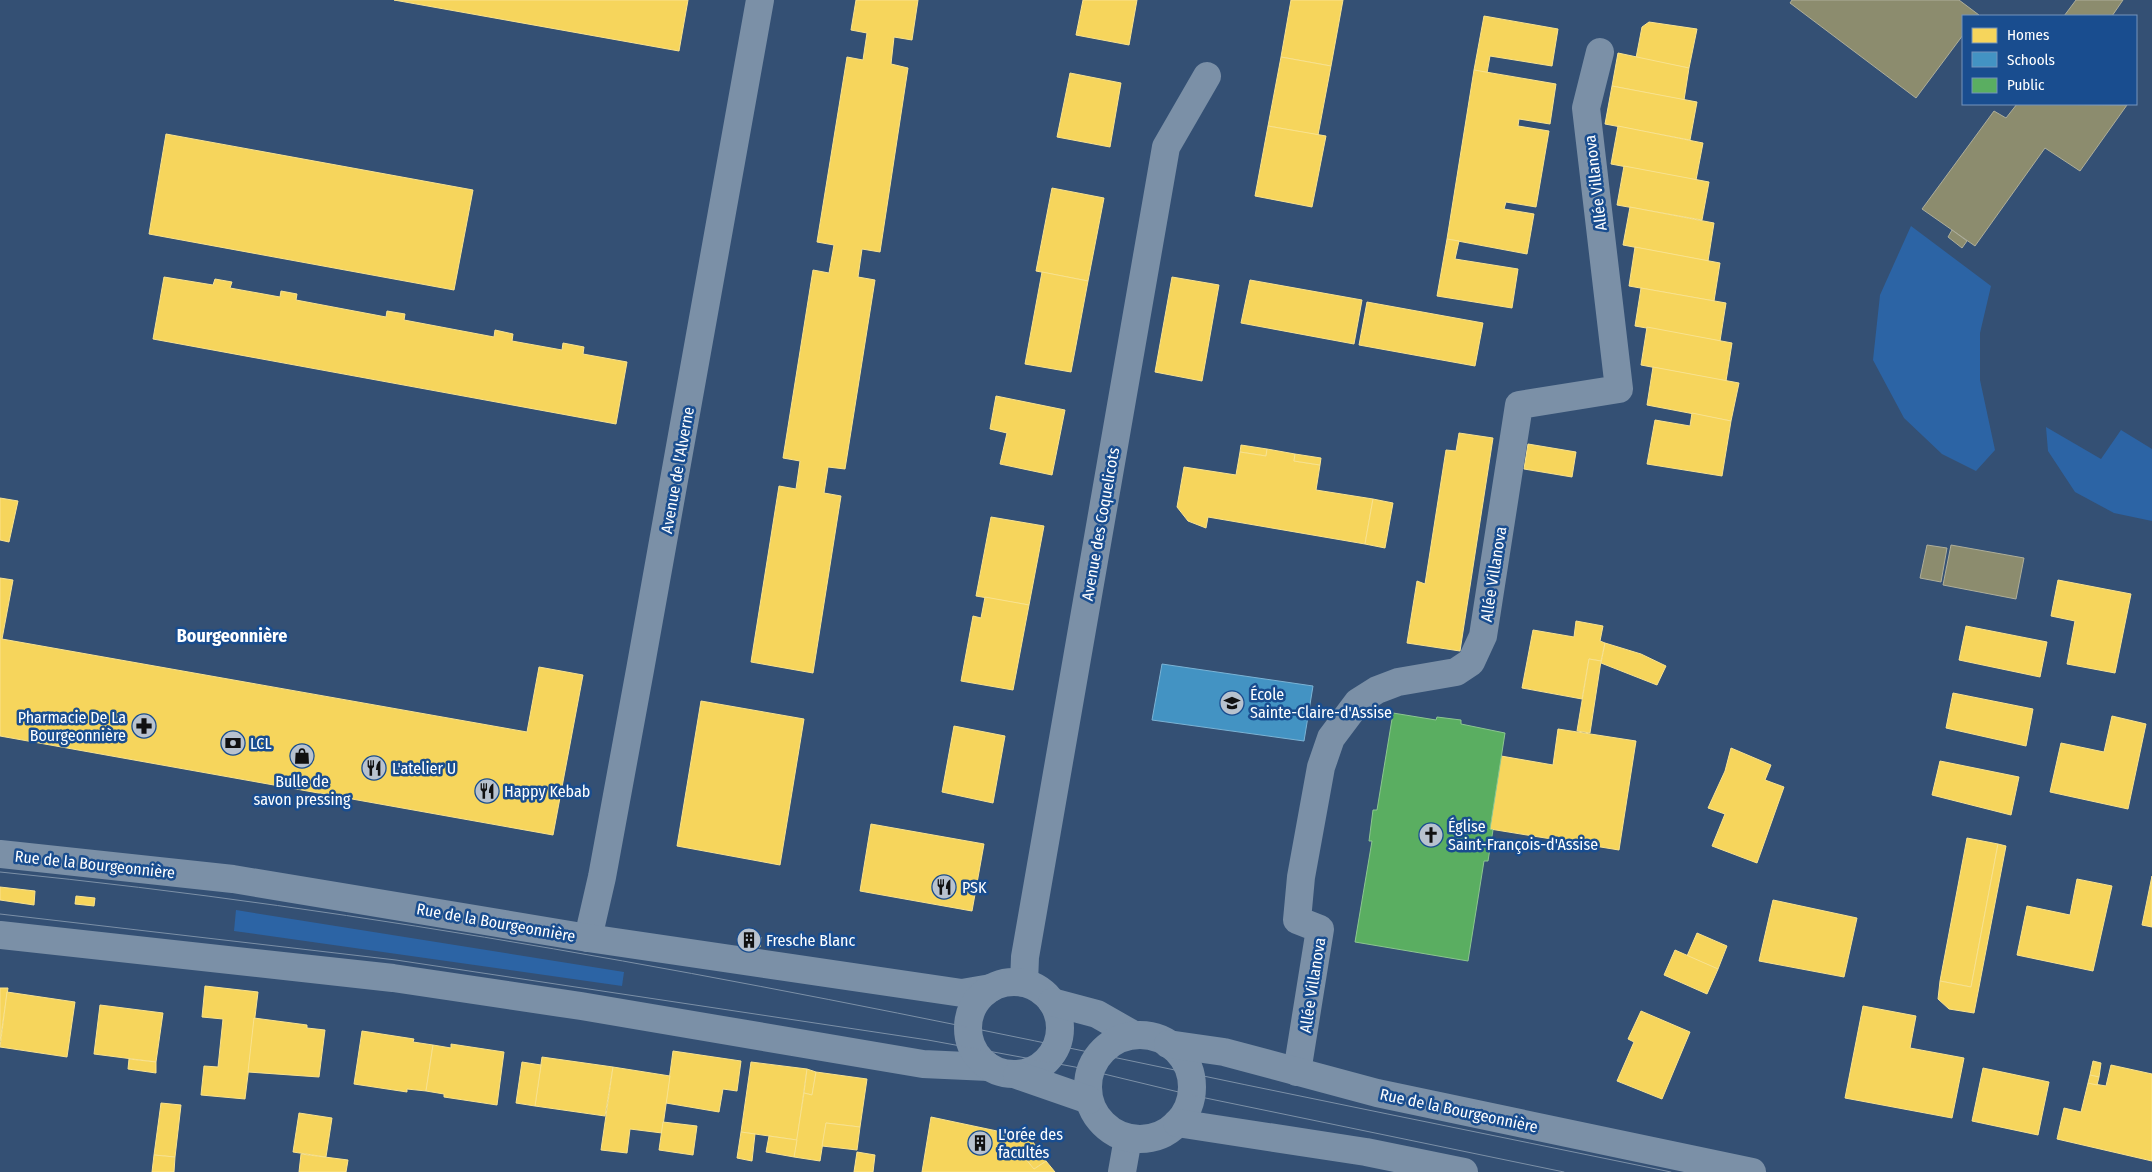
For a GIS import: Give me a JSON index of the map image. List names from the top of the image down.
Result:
{
  "streets": {
    "street": [
      "Allée Villanova",
      "Avenue de l'Alverne",
      "Avenue des Coquelicots",
      "Rue de la Bourgeonnière"
    ]
  },
  "crossings": [
    ["Allée Villanova", "Rue de la Bourgeonnière"],
    ["Avenue de l'Alverne", "Rue de la Bourgeonnière"],
    ["Avenue des Coquelicots", "Rue de la Bourgeonnière"]
  ],
  "districts": ["Bourgeonnière"],
  "places": {
    "school or university": ["École Sainte-Claire-d'Assise"],
    "pharmacy": ["Pharmacie De La Bourgeonnière"],
    "bank": ["LCL"],
    "shop": ["Bulle de savon pressing"],
    "restaurant": ["L'atelier U", "Happy Kebab", "PSK"],
    "church": ["Église Saint-François-d'Assise"],
    "building": ["Fresche Blanc", "L'orée des facultés"]
  },
  "legend": ["Homes", "Schools", "Public"]
}
